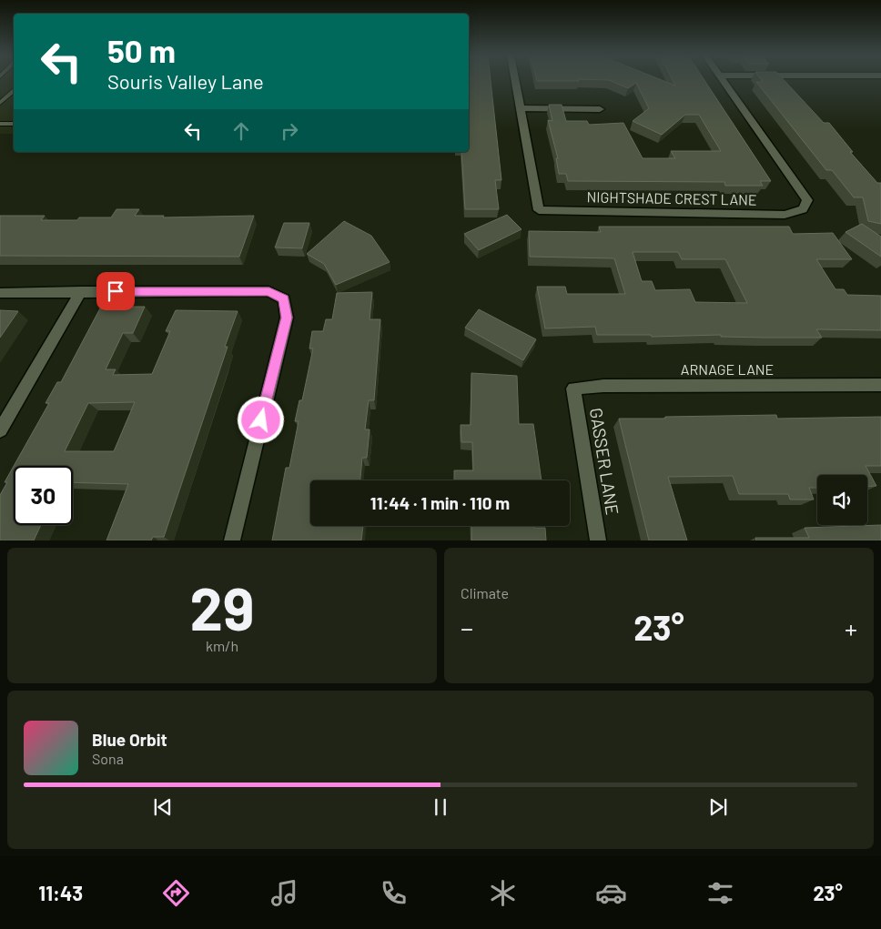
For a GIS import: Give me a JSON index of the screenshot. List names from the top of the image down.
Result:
{
  "streets": {
    "street": ["NIGHTSHADE CREST LANE", "ARNAGE LANE", "GASSER LANE"]
  },
  "crossings": [
    ["ARNAGE LANE", "GASSER LANE"]
  ],
  "page": {
    "turn": ["50 m", "Souris Valley Lane"],
    "limit": "30",
    "trip": "11:44 · 1 min · 110 m",
    "tile": [
      ["29", "km/h"],
      "Climate"
    ],
    "heat": ["−", "23°", "+"],
    "song": ["Blue Orbit", "Sona"],
    "tabs": ["11:43", "23°"]
  }
}
